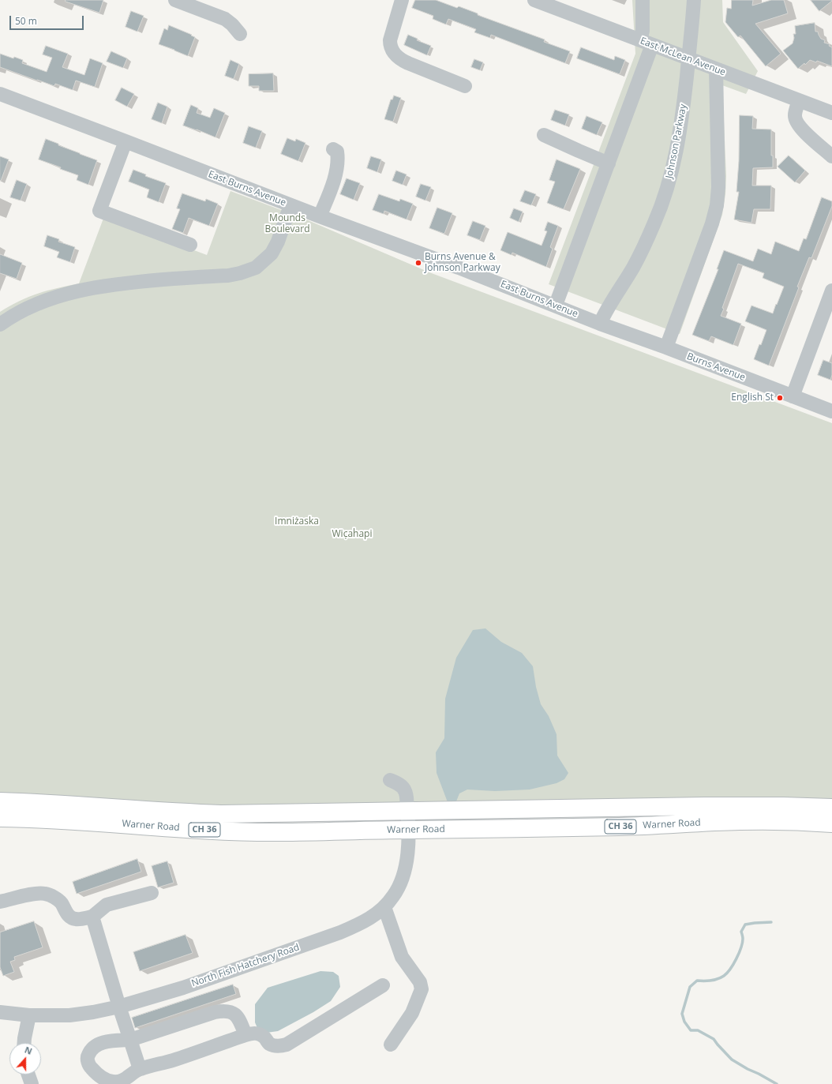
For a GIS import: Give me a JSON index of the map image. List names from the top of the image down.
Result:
{
  "streets": {
    "highway": ["Warner Road", "CH 36"],
    "street": [
      "East McLean Avenue",
      "Johnson Parkway",
      "East Burns Avenue",
      "Burns Avenue",
      "North Fish Hatchery Road"
    ]
  },
  "crossings": [
    ["East McLean Avenue", "Johnson Parkway"],
    ["Johnson Parkway", "East Burns Avenue"],
    ["Johnson Parkway", "Burns Avenue"],
    ["East Burns Avenue", "Burns Avenue"],
    ["Warner Road", "North Fish Hatchery Road"]
  ],
  "parks": ["Mounds Boulevard", "Imniżaska", "Wic̣aḣapi"],
  "places": ["Burns Avenue & Johnson Parkway", "English St"],
  "scale_bar": "50 m",
  "north": "top"
}
